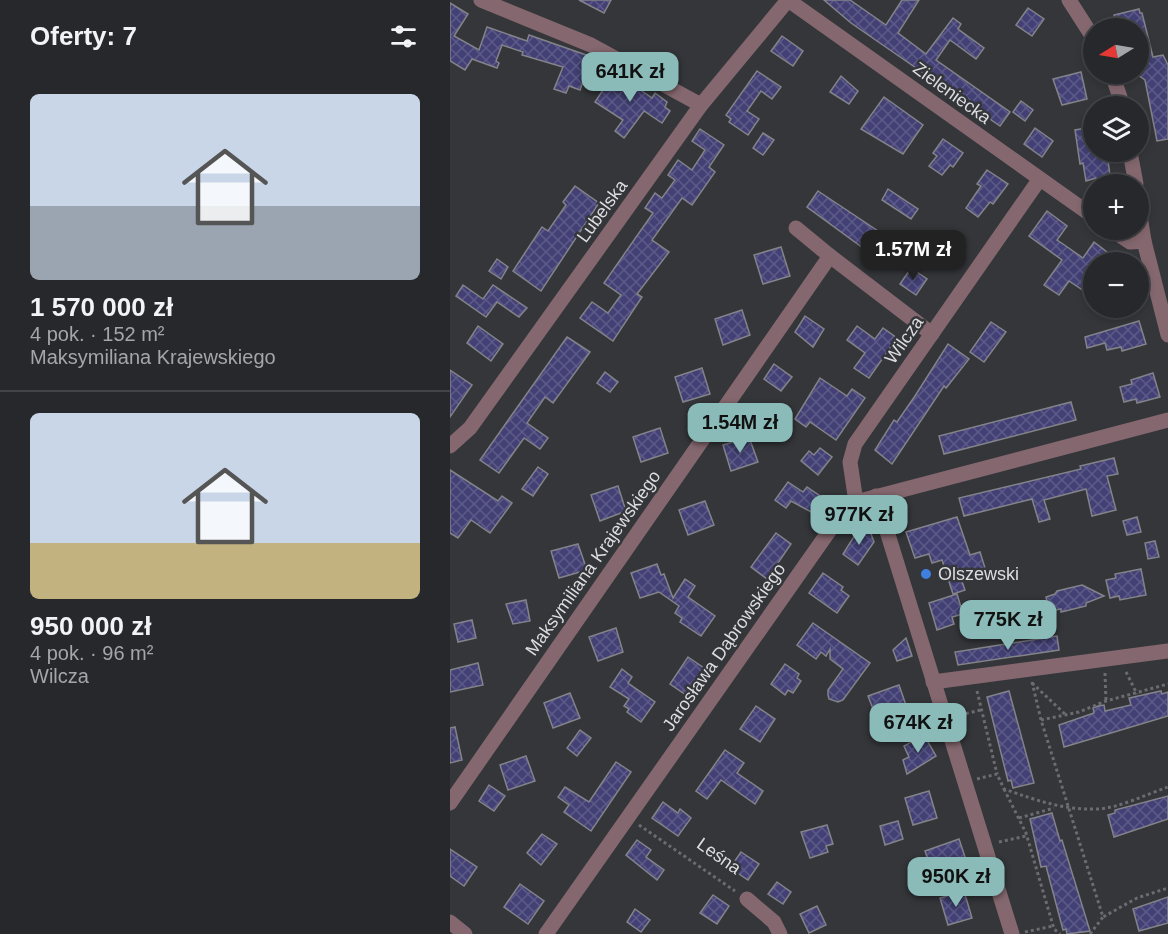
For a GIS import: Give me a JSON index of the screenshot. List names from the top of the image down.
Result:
{
  "streets": {
    "street": [
      "Zieleniecka",
      "Lubelska",
      "Wilcza",
      "Maksymiliana Krajewskiego",
      "Jarosława Dąbrowskiego",
      "Leśna"
    ]
  },
  "crossings": [
    ["Zieleniecka", "Lubelska"],
    ["Zieleniecka", "Wilcza"],
    ["Wilcza", "Jarosława Dąbrowskiego"],
    ["Jarosława Dąbrowskiego", "Leśna"]
  ],
  "places": ["Olszewski"],
  "north": "left",
  "page": {
    "heading": "Oferty: 7",
    "map_buttons": ["+", "−"],
    "price": [
      "641K zł",
      "1.57M zł",
      "1.54M zł",
      "977K zł",
      "775K zł",
      "674K zł",
      "950K zł"
    ],
    "list": [
      {
        "name": "1 570 000 zł",
        "note": "4 pok. · 152 m² · Maksymiliana Krajewskiego"
      },
      {
        "name": "950 000 zł",
        "note": "4 pok. · 96 m² · Wilcza"
      }
    ]
  }
}
